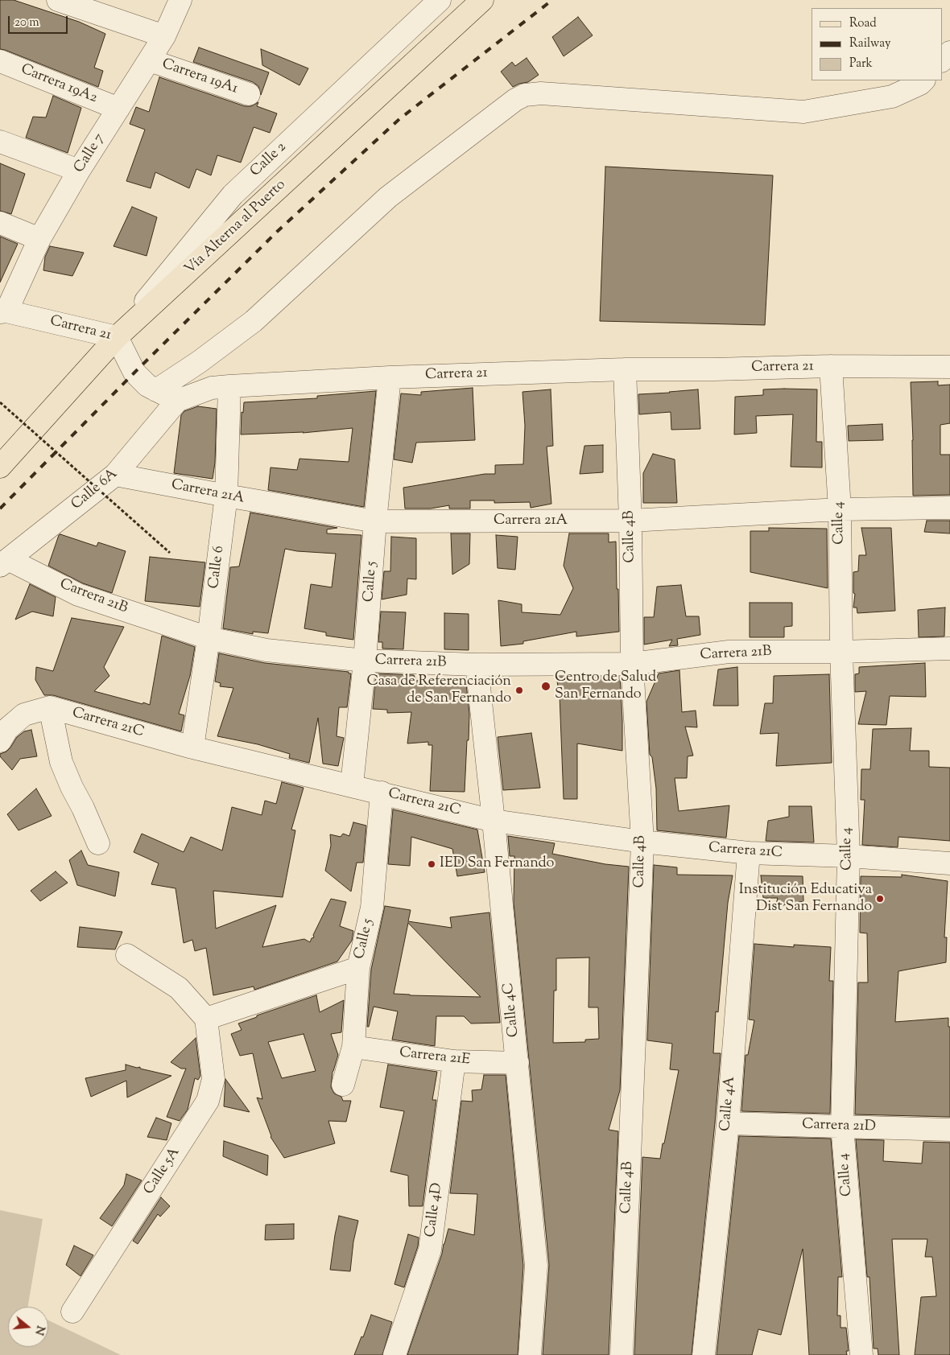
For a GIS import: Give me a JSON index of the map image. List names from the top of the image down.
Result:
{
  "streets": {
    "main road": ["Vía Alterna al Puerto"],
    "street": [
      "Carrera 19A1",
      "Carrera 19A2",
      "Calle 7",
      "Calle 2",
      "Carrera 21",
      "Calle 6A",
      "Carrera 21A",
      "Calle 4",
      "Calle 4B",
      "Calle 6",
      "Calle 5",
      "Carrera 21B",
      "Carrera 21C",
      "Calle 4C",
      "Carrera 21E",
      "Calle 4A",
      "Carrera 21D",
      "Calle 5A",
      "Calle 4D"
    ]
  },
  "crossings": [
    ["Carrera 19A1", "Calle 7"],
    ["Carrera 19A2", "Calle 7"],
    ["Calle 7", "Carrera 21"],
    ["Calle 2", "Vía Alterna al Puerto"],
    ["Calle 2", "Carrera 21"],
    ["Vía Alterna al Puerto", "Carrera 21"],
    ["Carrera 21", "Calle 6A"],
    ["Carrera 21", "Calle 4"],
    ["Carrera 21", "Calle 4B"],
    ["Carrera 21", "Calle 6"],
    ["Carrera 21", "Calle 5"],
    ["Calle 6A", "Carrera 21A"],
    ["Calle 6A", "Carrera 21B"],
    ["Carrera 21A", "Calle 4"],
    ["Carrera 21A", "Calle 4B"],
    ["Carrera 21A", "Calle 6"],
    ["Carrera 21A", "Calle 5"],
    ["Calle 4", "Carrera 21B"],
    ["Calle 4", "Carrera 21C"],
    ["Calle 4", "Carrera 21D"],
    ["Calle 4B", "Carrera 21B"],
    ["Calle 4B", "Carrera 21C"],
    ["Calle 6", "Carrera 21B"],
    ["Calle 6", "Carrera 21C"],
    ["Calle 5", "Carrera 21B"],
    ["Calle 5", "Carrera 21C"],
    ["Calle 5", "Carrera 21E"],
    ["Carrera 21B", "Calle 4C"],
    ["Carrera 21C", "Calle 4C"],
    ["Carrera 21C", "Calle 4A"],
    ["Calle 4C", "Carrera 21E"],
    ["Carrera 21E", "Calle 4D"],
    ["Calle 4A", "Carrera 21D"]
  ],
  "places": [
    "Centro de Salud San Fernando",
    "Casa de Referenciación de San Fernando",
    "IED San Fernando",
    "Institución Educativa Dist San Fernando"
  ],
  "legend": ["Road", "Railway", "Park"],
  "scale_bar": "20 m",
  "north": "right"
}
